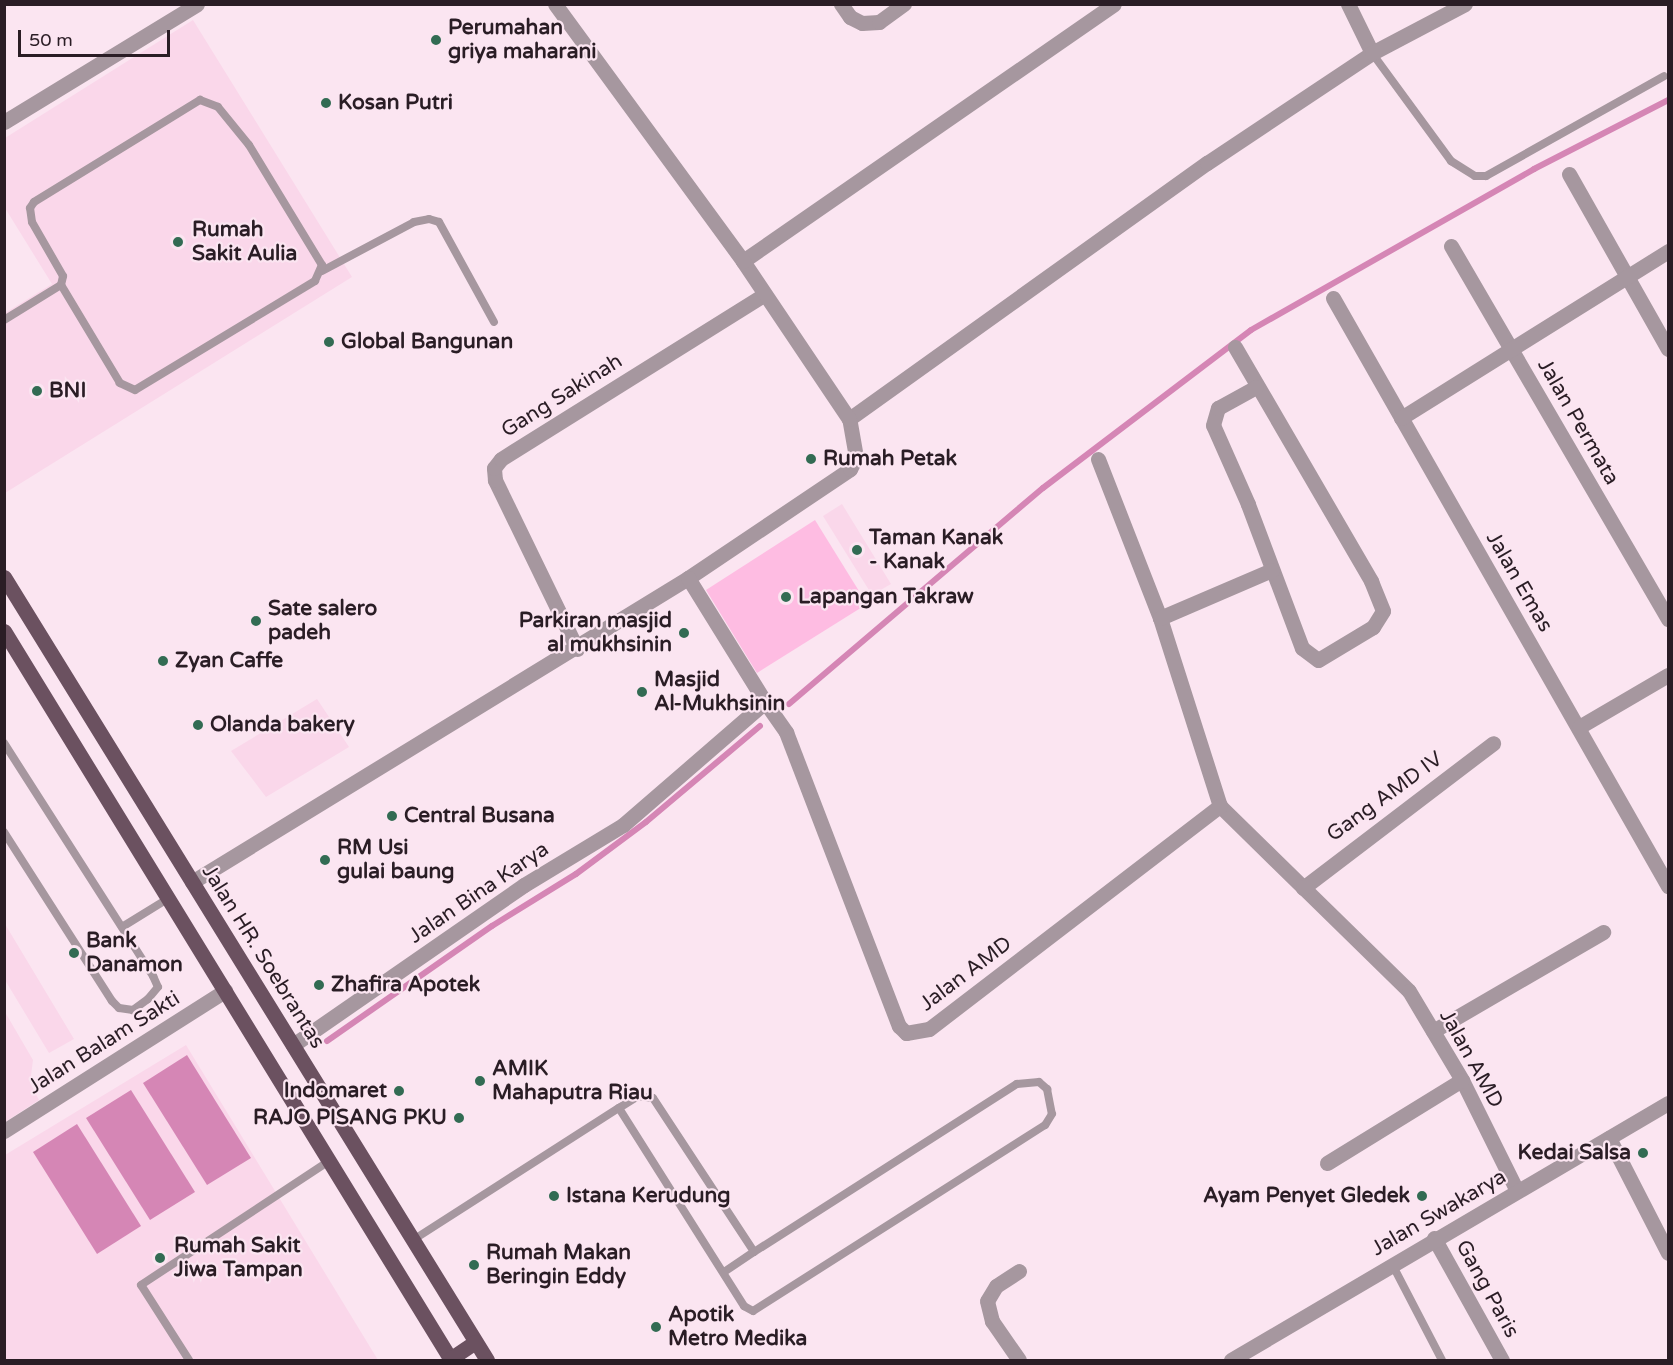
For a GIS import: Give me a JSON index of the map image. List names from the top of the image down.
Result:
{
  "streets": {
    "main road": ["Jalan HR. Soebrantas"],
    "street": [
      "Gang Sakinah",
      "Jalan Permata",
      "Jalan Emas",
      "Gang AMD IV",
      "Jalan Bina Karya",
      "Jalan AMD",
      "Jalan Balam Sakti",
      "Jalan Swakarya",
      "Gang Paris"
    ]
  },
  "crossings": [
    ["Gang AMD IV", "Jalan AMD"],
    ["Jalan Bina Karya", "Jalan HR. Soebrantas"],
    ["Jalan Bina Karya", "Jalan AMD"],
    ["Jalan AMD", "Jalan Swakarya"],
    ["Jalan Swakarya", "Gang Paris"]
  ],
  "places": [
    "Perumahan griya maharani",
    "Kosan Putri",
    "Rumah Sakit Aulia",
    "Global Bangunan",
    "BNI",
    "Rumah Petak",
    "Taman Kanak - Kanak",
    "Lapangan Takraw",
    "Sate salero padeh",
    "Parkiran masjid al mukhsinin",
    "Zyan Caffe",
    "Masjid Al-Mukhsinin",
    "Olanda bakery",
    "Central Busana",
    "RM Usi gulai baung",
    "Bank Danamon",
    "Zhafira Apotek",
    "AMIK Mahaputra Riau",
    "Indomaret",
    "RAJO PISANG PKU",
    "Kedai Salsa",
    "Istana Kerudung",
    "Ayam Penyet Gledek",
    "Rumah Sakit Jiwa Tampan",
    "Rumah Makan Beringin Eddy",
    "Apotik Metro Medika"
  ],
  "scale_bar": "50 m"
}
